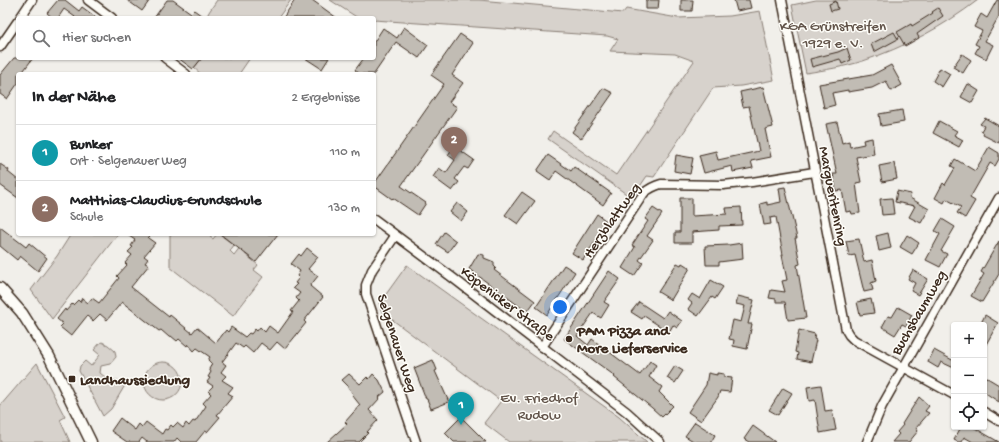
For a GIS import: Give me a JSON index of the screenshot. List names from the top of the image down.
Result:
{
  "streets": {
    "street": [
      "Margueritenring",
      "Herzblattweg",
      "Köpenicker Straße",
      "Buchsbaumweg",
      "Selgenauer Weg"
    ]
  },
  "crossings": [
    ["Margueritenring", "Herzblattweg"],
    ["Margueritenring", "Buchsbaumweg"],
    ["Herzblattweg", "Köpenicker Straße"],
    ["Köpenicker Straße", "Selgenauer Weg"]
  ],
  "parks": ["KGA Grünstreifen 1929 e. V.", "Ev. Friedhof Rudow"],
  "places": {
    "other": ["PAM Pizza and More Lieferservice"],
    "transit": ["Landhaussiedlung"]
  },
  "page": {
    "search": "Hier suchen",
    "heading": ["In der Nähe", "2 Ergebnisse"],
    "list": [
      {
        "mark": "1",
        "name": "Bunker",
        "note": "Ort · Selgenauer Weg",
        "value": "110 m"
      },
      {
        "mark": "2",
        "name": "Matthias-Claudius-Grundschule",
        "note": "Schule",
        "value": "130 m"
      }
    ],
    "pins": ["2", "1"],
    "map_buttons": ["+", "−"]
  }
}
